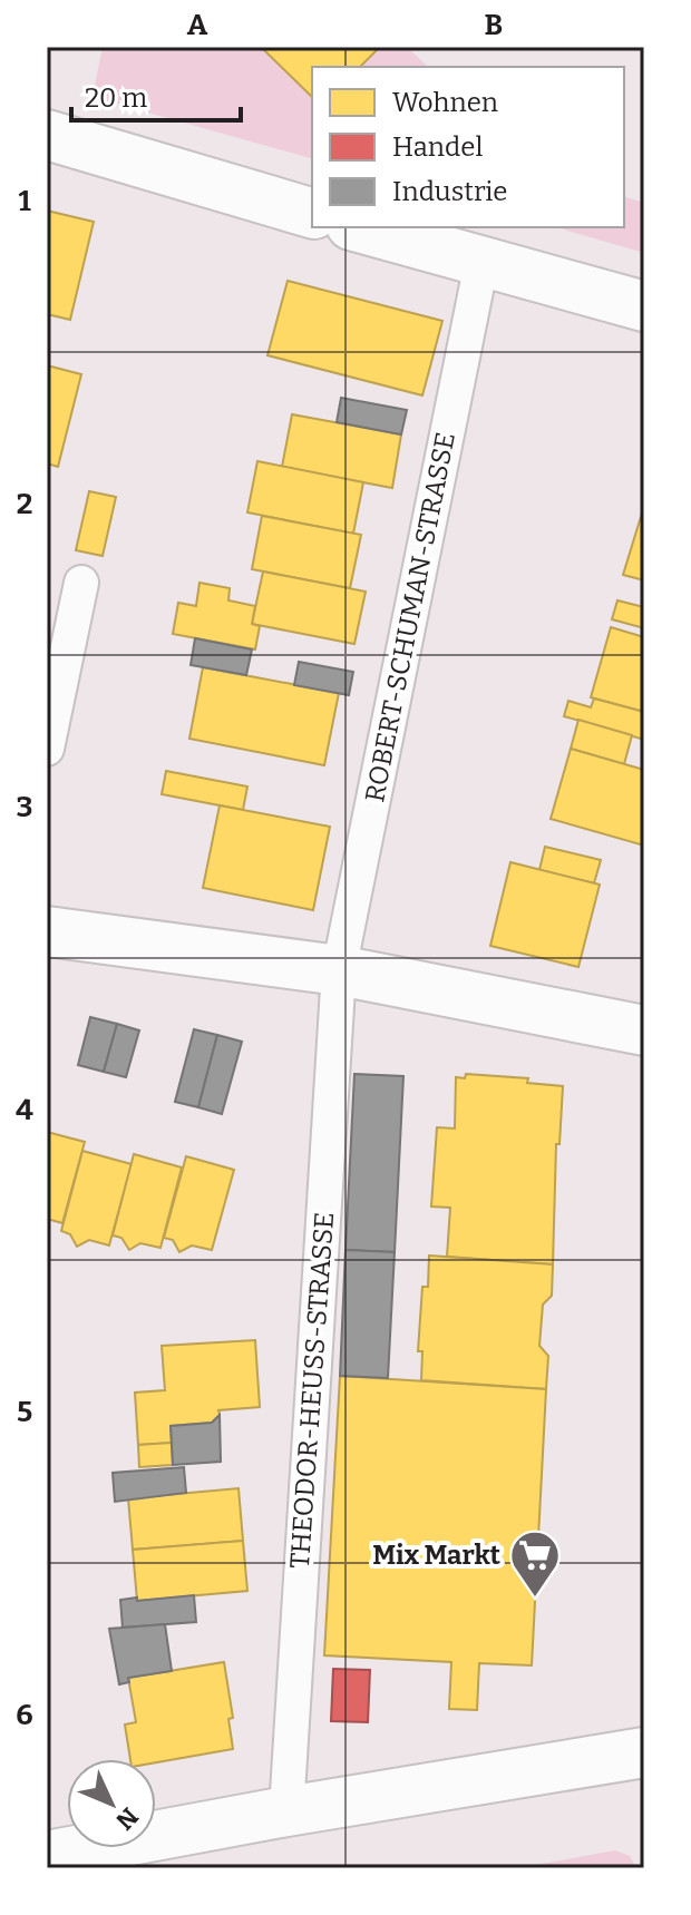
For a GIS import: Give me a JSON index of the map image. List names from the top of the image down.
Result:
{
  "streets": {
    "lane": ["ROBERT-SCHUMAN-STRASSE", "THEODOR-HEUSS-STRASSE"]
  },
  "crossings": [
    ["ROBERT-SCHUMAN-STRASSE", "THEODOR-HEUSS-STRASSE"]
  ],
  "places": {
    "supermarket": ["Mix Markt"]
  },
  "legend": ["Wohnen", "Handel", "Industrie"],
  "scale_bar": "20 m",
  "north": "bottom right",
  "grid": {
    "columns": ["A", "B"],
    "rows": [
      "1",
      "2",
      "3",
      "4",
      "5",
      "6"
    ]
  }
}
